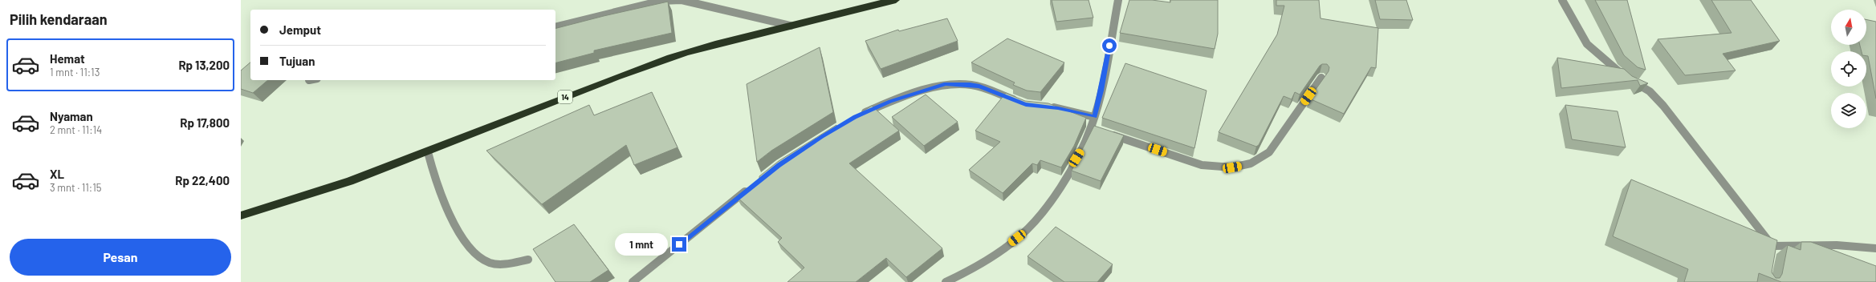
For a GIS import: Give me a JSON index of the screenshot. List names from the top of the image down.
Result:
{
  "streets": {
    "highway": ["14"]
  },
  "north": "top",
  "page": {
    "heading": "Pilih kendaraan",
    "banner": ["Jemput", "Tujuan"],
    "list": [
      {
        "name": "Hemat",
        "note": "1 mnt · 11:13",
        "value": "Rp 13,200"
      },
      {
        "name": "Nyaman",
        "note": "2 mnt · 11:14",
        "value": "Rp 17,800"
      },
      {
        "name": "XL",
        "note": "3 mnt · 11:15",
        "value": "Rp 22,400"
      }
    ],
    "buttons": "Pesan",
    "bubble": "1 mnt"
  }
}
